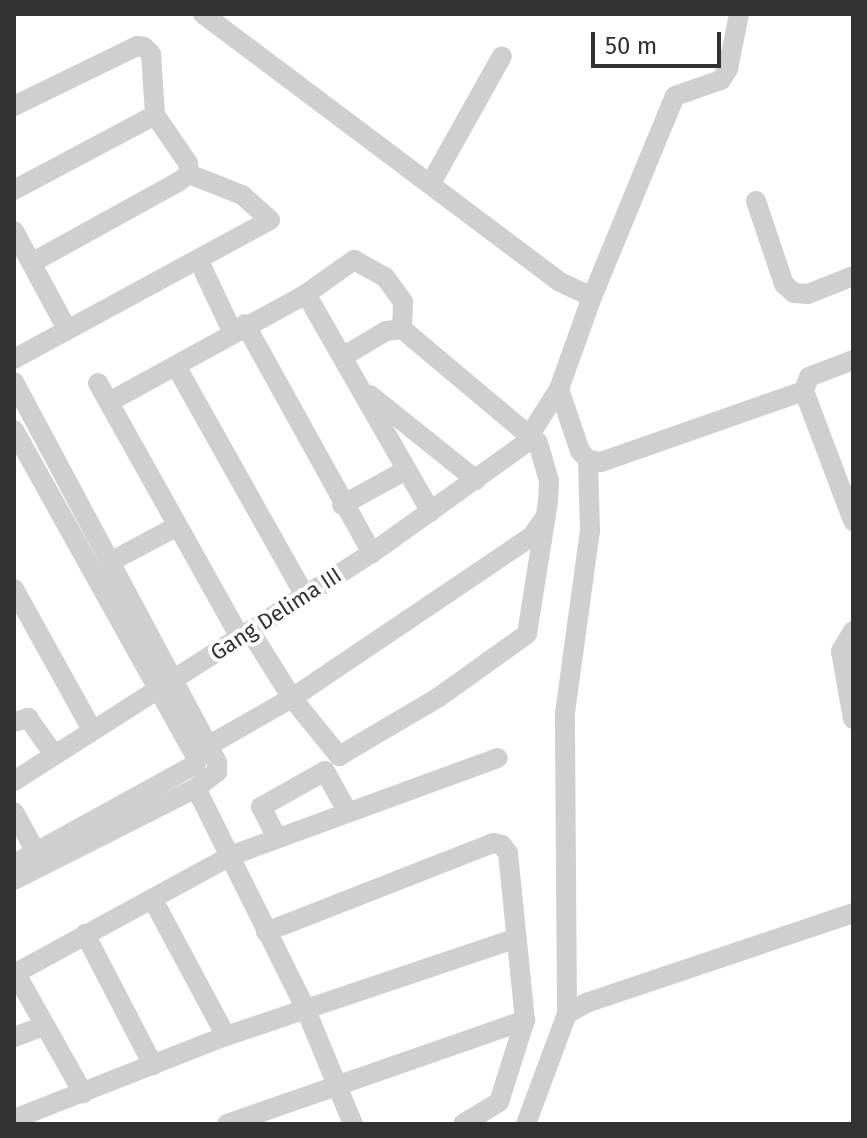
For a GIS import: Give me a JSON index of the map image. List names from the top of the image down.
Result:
{
  "streets": {
    "street": ["Gang Delima III"]
  },
  "scale_bar": "50 m"
}
